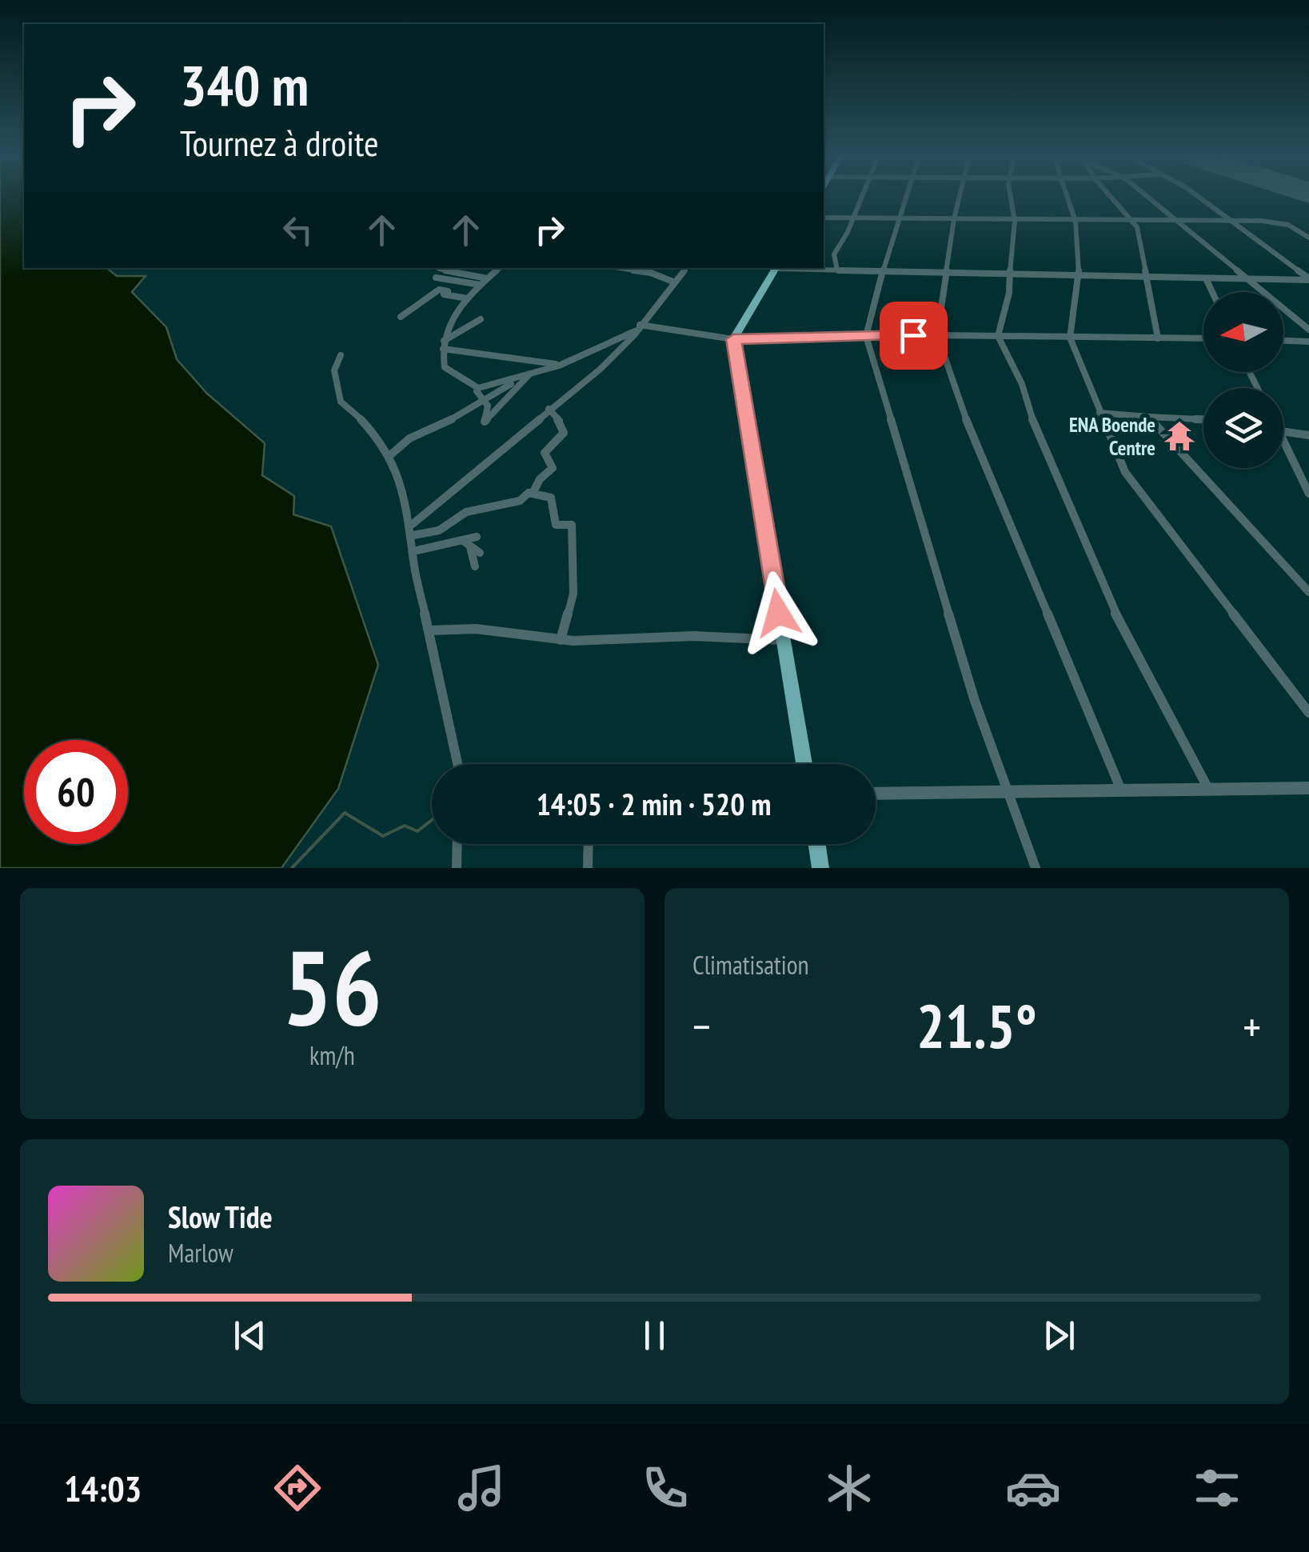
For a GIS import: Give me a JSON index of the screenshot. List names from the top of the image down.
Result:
{
  "places": {
    "temple": ["ENA Boende Centre"]
  },
  "north": "left",
  "page": {
    "turn": ["340 m", "Tournez à droite"],
    "limit": "60",
    "trip": "14:05 · 2 min · 520 m",
    "tile": [
      ["56", "km/h"],
      "Climatisation"
    ],
    "heat": ["−", "21.5°", "+"],
    "song": ["Slow Tide", "Marlow"],
    "tabs": "14:03"
  }
}
